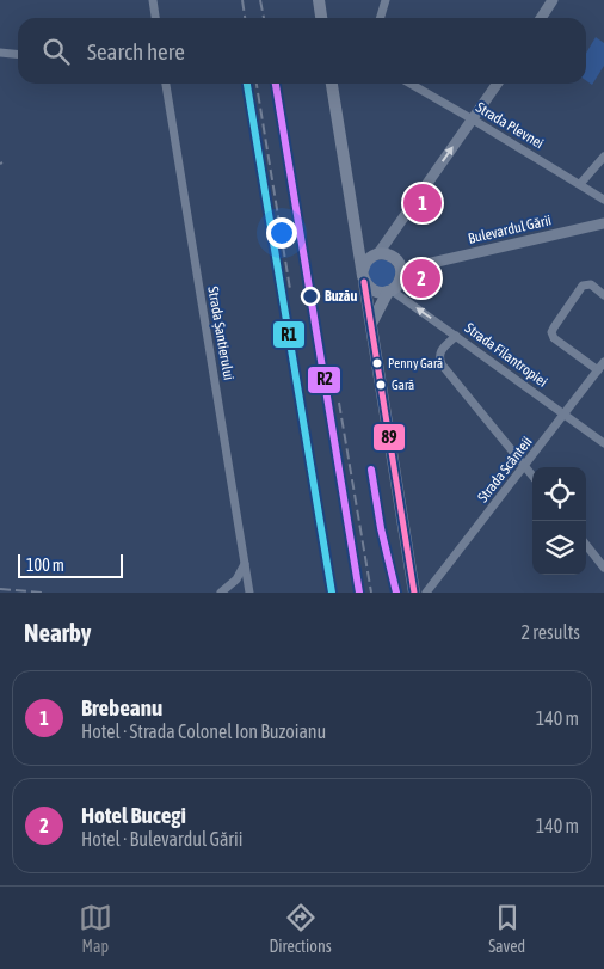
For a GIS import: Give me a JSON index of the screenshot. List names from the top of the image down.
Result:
{
  "streets": {
    "street": [
      "Strada Plevnei",
      "Bulevardul Gării",
      "Strada Șantierului",
      "Strada Filantropiei",
      "Strada Scânteii"
    ]
  },
  "crossings": [
    ["Bulevardul Gării", "Strada Filantropiei"],
    ["Strada Filantropiei", "Strada Scânteii"]
  ],
  "places": ["Buzău", "Penny Gară", "Gară"],
  "lines": ["transit line R1", "transit line R2", "transit line 89"],
  "scale_bar": "100 m",
  "page": {
    "search": "Search here",
    "pins": ["1", "2"],
    "scale": "100 m",
    "heading": ["Nearby", "2 results"],
    "list": [
      {
        "mark": "1",
        "name": "Brebeanu",
        "note": "Hotel · Strada Colonel Ion Buzoianu",
        "value": "140 m"
      },
      {
        "mark": "2",
        "name": "Hotel Bucegi",
        "note": "Hotel · Bulevardul Gării",
        "value": "140 m"
      }
    ],
    "nav": ["Map", "Directions", "Saved"]
  }
}
